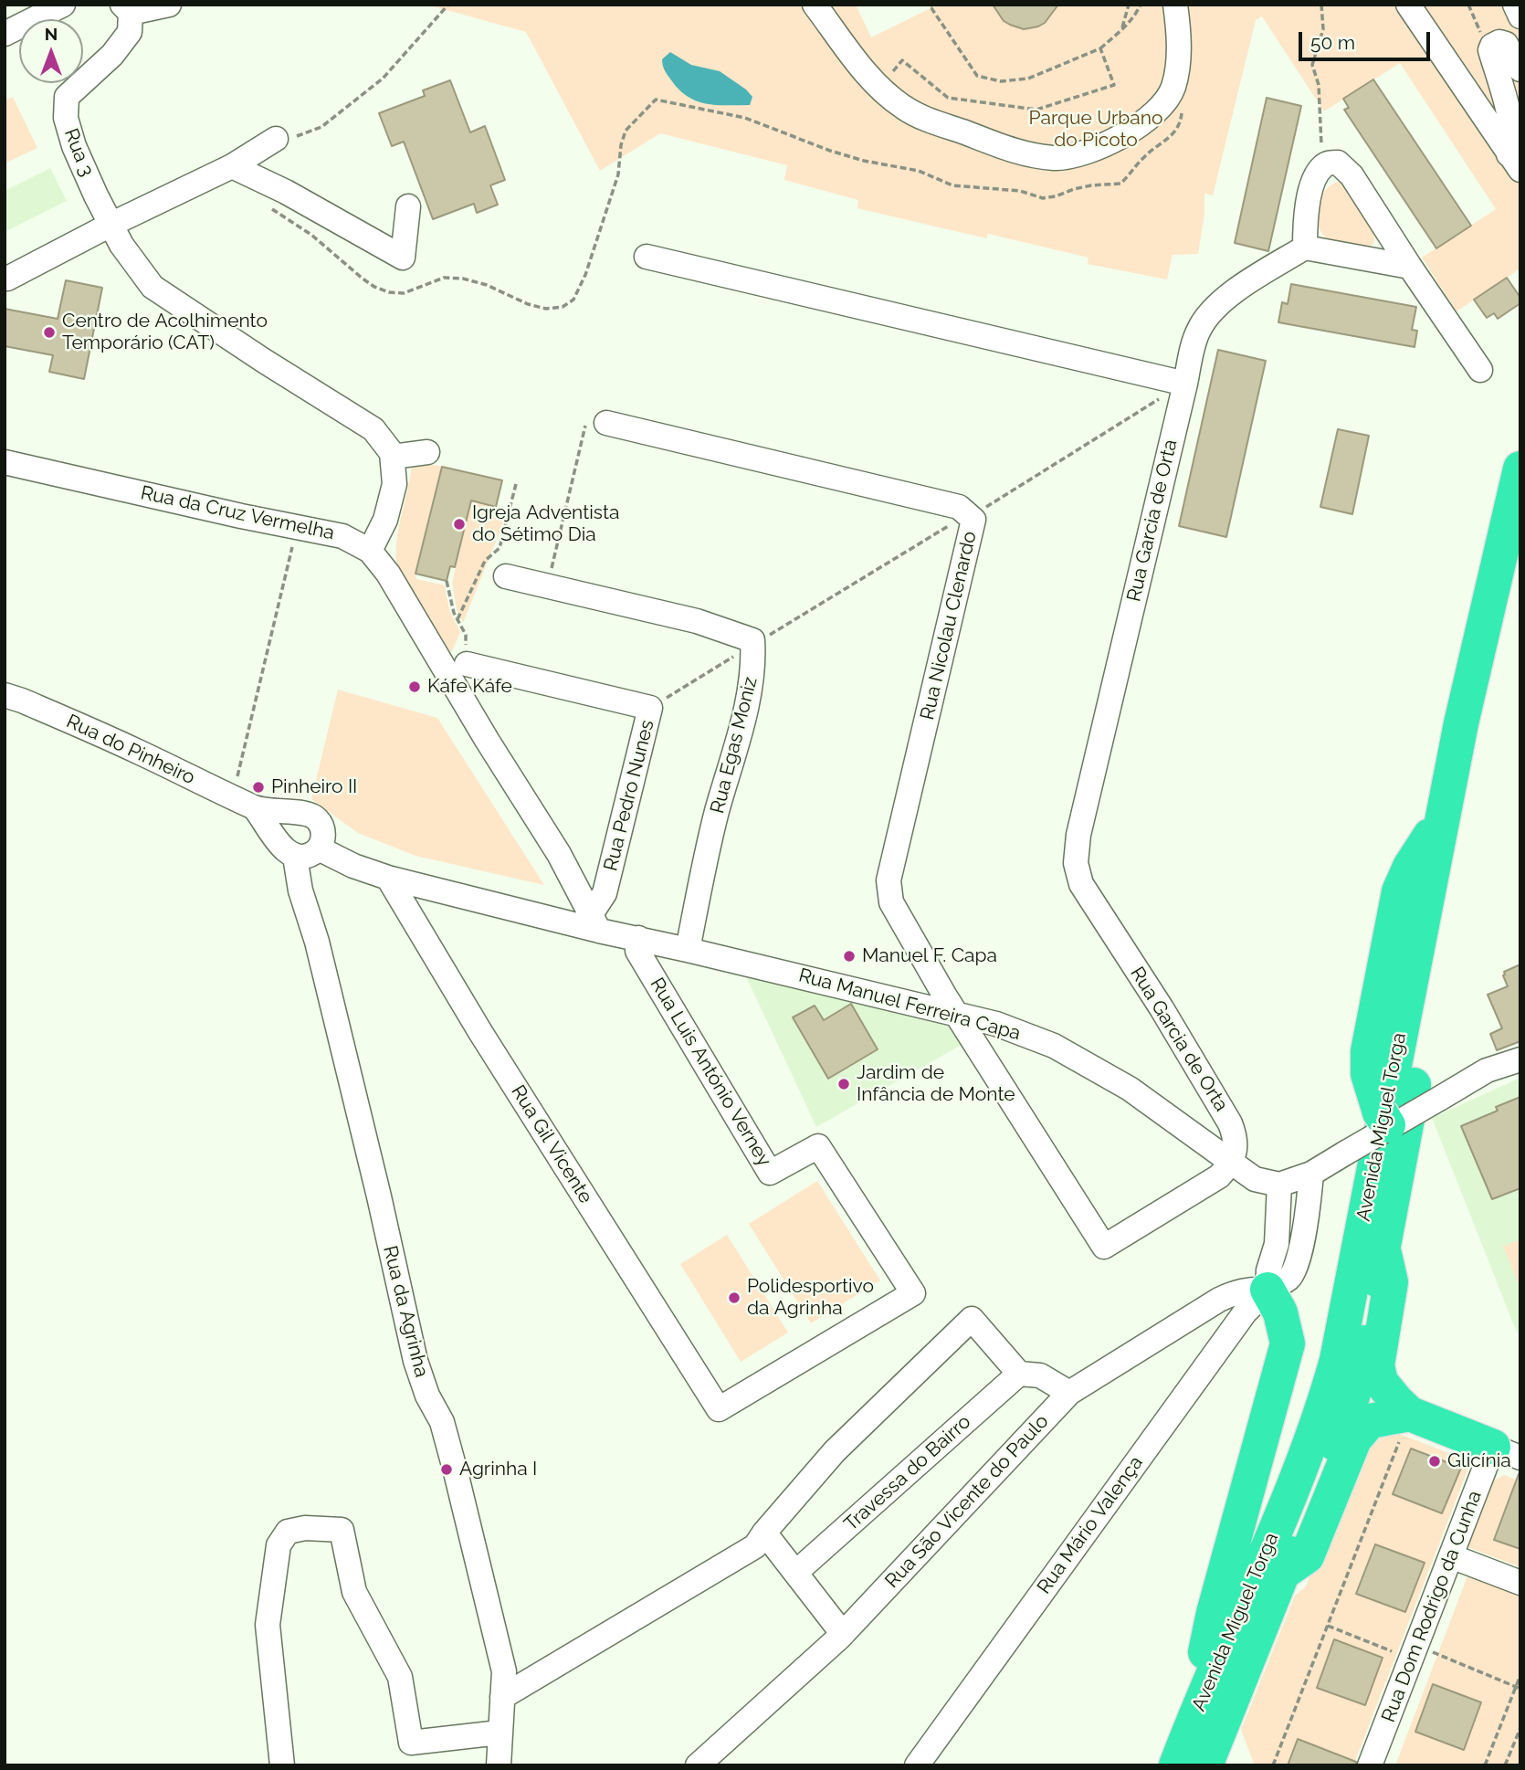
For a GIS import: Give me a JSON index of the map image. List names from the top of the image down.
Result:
{
  "streets": {
    "highway": ["Avenida Miguel Torga"],
    "street": [
      "Rua 3",
      "Rua da Cruz Vermelha",
      "Rua Garcia de Orta",
      "Rua Nicolau Clenardo",
      "Rua Egas Moniz",
      "Rua do Pinheiro",
      "Rua Pedro Nunes",
      "Rua Manuel Ferreira Capa",
      "Rua Luis António Verney",
      "Rua Gil Vicente",
      "Rua da Agrinha",
      "Travessa do Bairro",
      "Rua São Vicente do Paulo",
      "Rua Mário Valença",
      "Rua Dom Rodrigo da Cunha"
    ]
  },
  "crossings": [
    ["Rua da Cruz Vermelha", "Rua Pedro Nunes"],
    ["Rua da Cruz Vermelha", "Rua Manuel Ferreira Capa"],
    ["Rua Garcia de Orta", "Rua Nicolau Clenardo"],
    ["Rua Garcia de Orta", "Rua Manuel Ferreira Capa"],
    ["Rua Nicolau Clenardo", "Rua Manuel Ferreira Capa"],
    ["Rua Egas Moniz", "Rua Manuel Ferreira Capa"],
    ["Rua do Pinheiro", "Rua Manuel Ferreira Capa"],
    ["Rua do Pinheiro", "Rua da Agrinha"],
    ["Rua Pedro Nunes", "Rua Manuel Ferreira Capa"],
    ["Rua Manuel Ferreira Capa", "Rua Luis António Verney"],
    ["Rua Manuel Ferreira Capa", "Rua Gil Vicente"],
    ["Rua Manuel Ferreira Capa", "Rua da Agrinha"],
    ["Rua Luis António Verney", "Rua Gil Vicente"],
    ["Rua São Vicente do Paulo", "Rua Mário Valença"]
  ],
  "parks": ["Parque Urbano do Picoto"],
  "places": [
    "Centro de Acolhimento Temporário (CAT)",
    "Igreja Adventista do Sétimo Dia",
    "Káfe Káfe",
    "Pinheiro II",
    "Manuel F. Capa",
    "Jardim de Infância de Monte",
    "Polidesportivo da Agrinha",
    "Glicínia",
    "Agrinha I"
  ],
  "scale_bar": "50 m",
  "north": "top"
}
